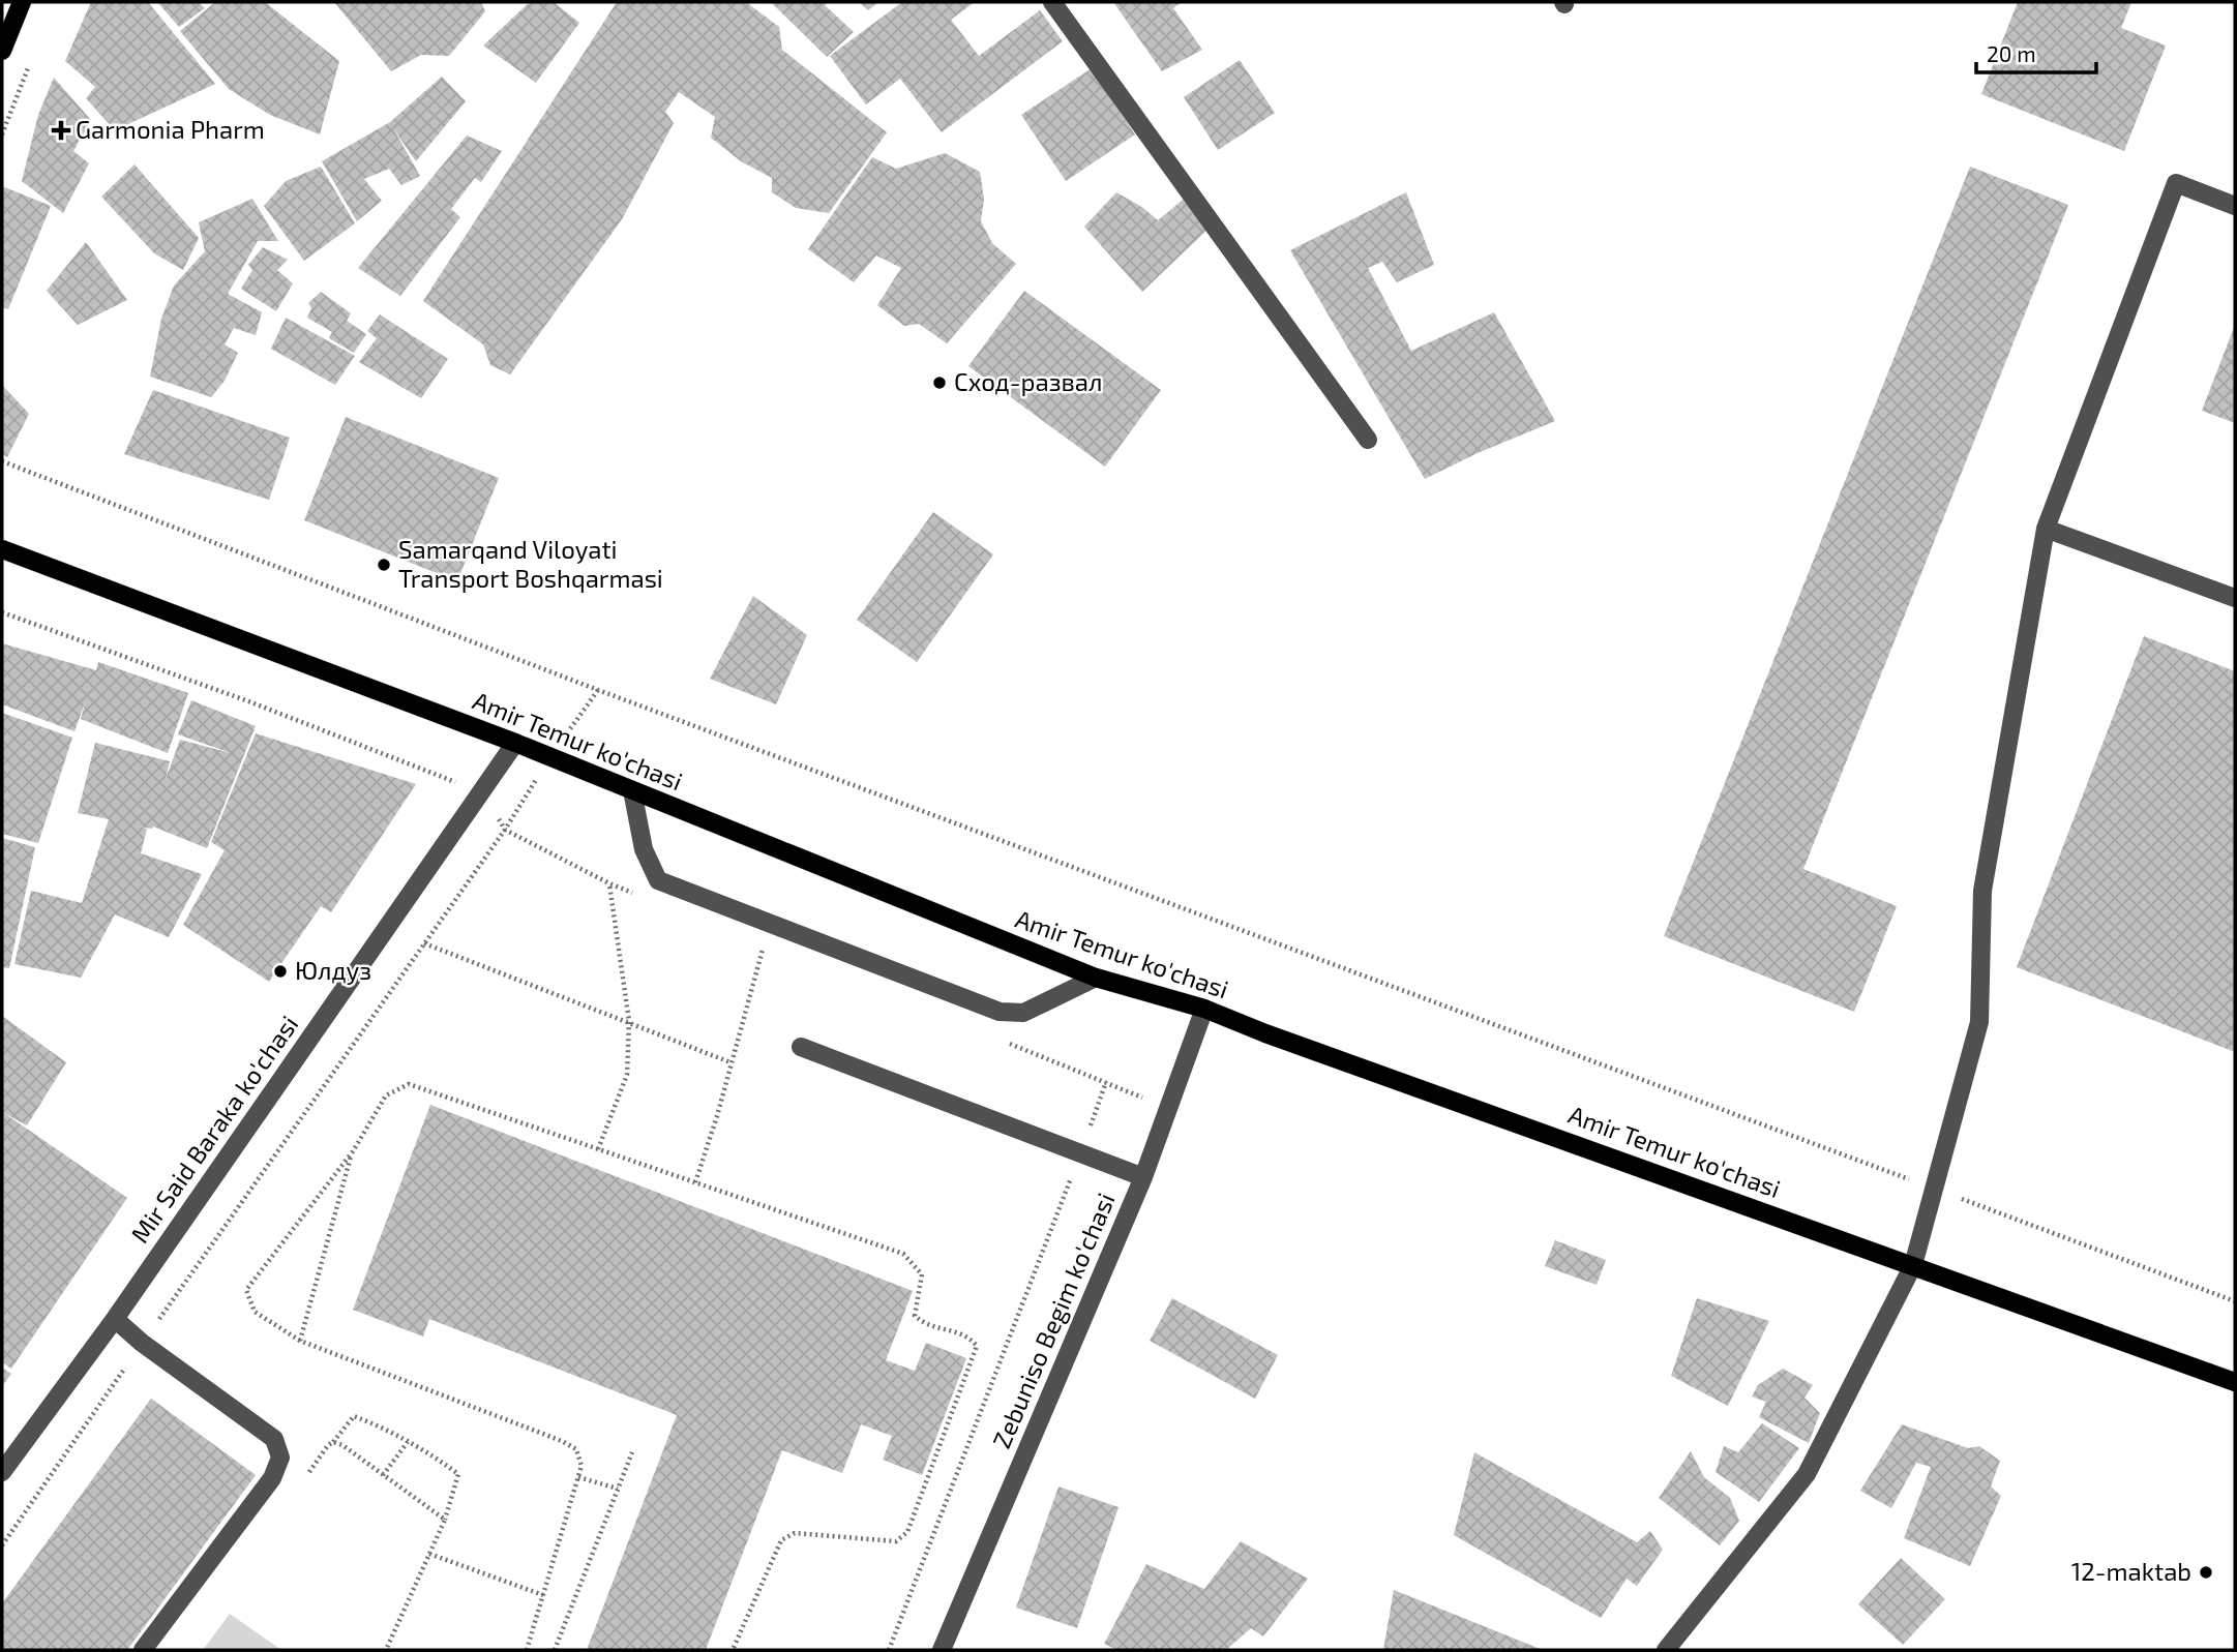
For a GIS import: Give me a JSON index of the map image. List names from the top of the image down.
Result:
{
  "streets": {
    "main road": ["Amir Temur ko'chasi"],
    "street": ["Mir Said Baraka ko'chasi", "Zebuniso Begim ko'chasi"]
  },
  "crossings": [
    ["Amir Temur ko'chasi", "Mir Said Baraka ko'chasi"],
    ["Amir Temur ko'chasi", "Zebuniso Begim ko'chasi"]
  ],
  "places": {
    "health": ["Garmonia Pharm"],
    "other": [
      "Сход-развал",
      "Samarqand Viloyati Transport Boshqarmasi",
      "Юлдуз",
      "12-maktab"
    ]
  },
  "scale_bar": "20 m"
}
